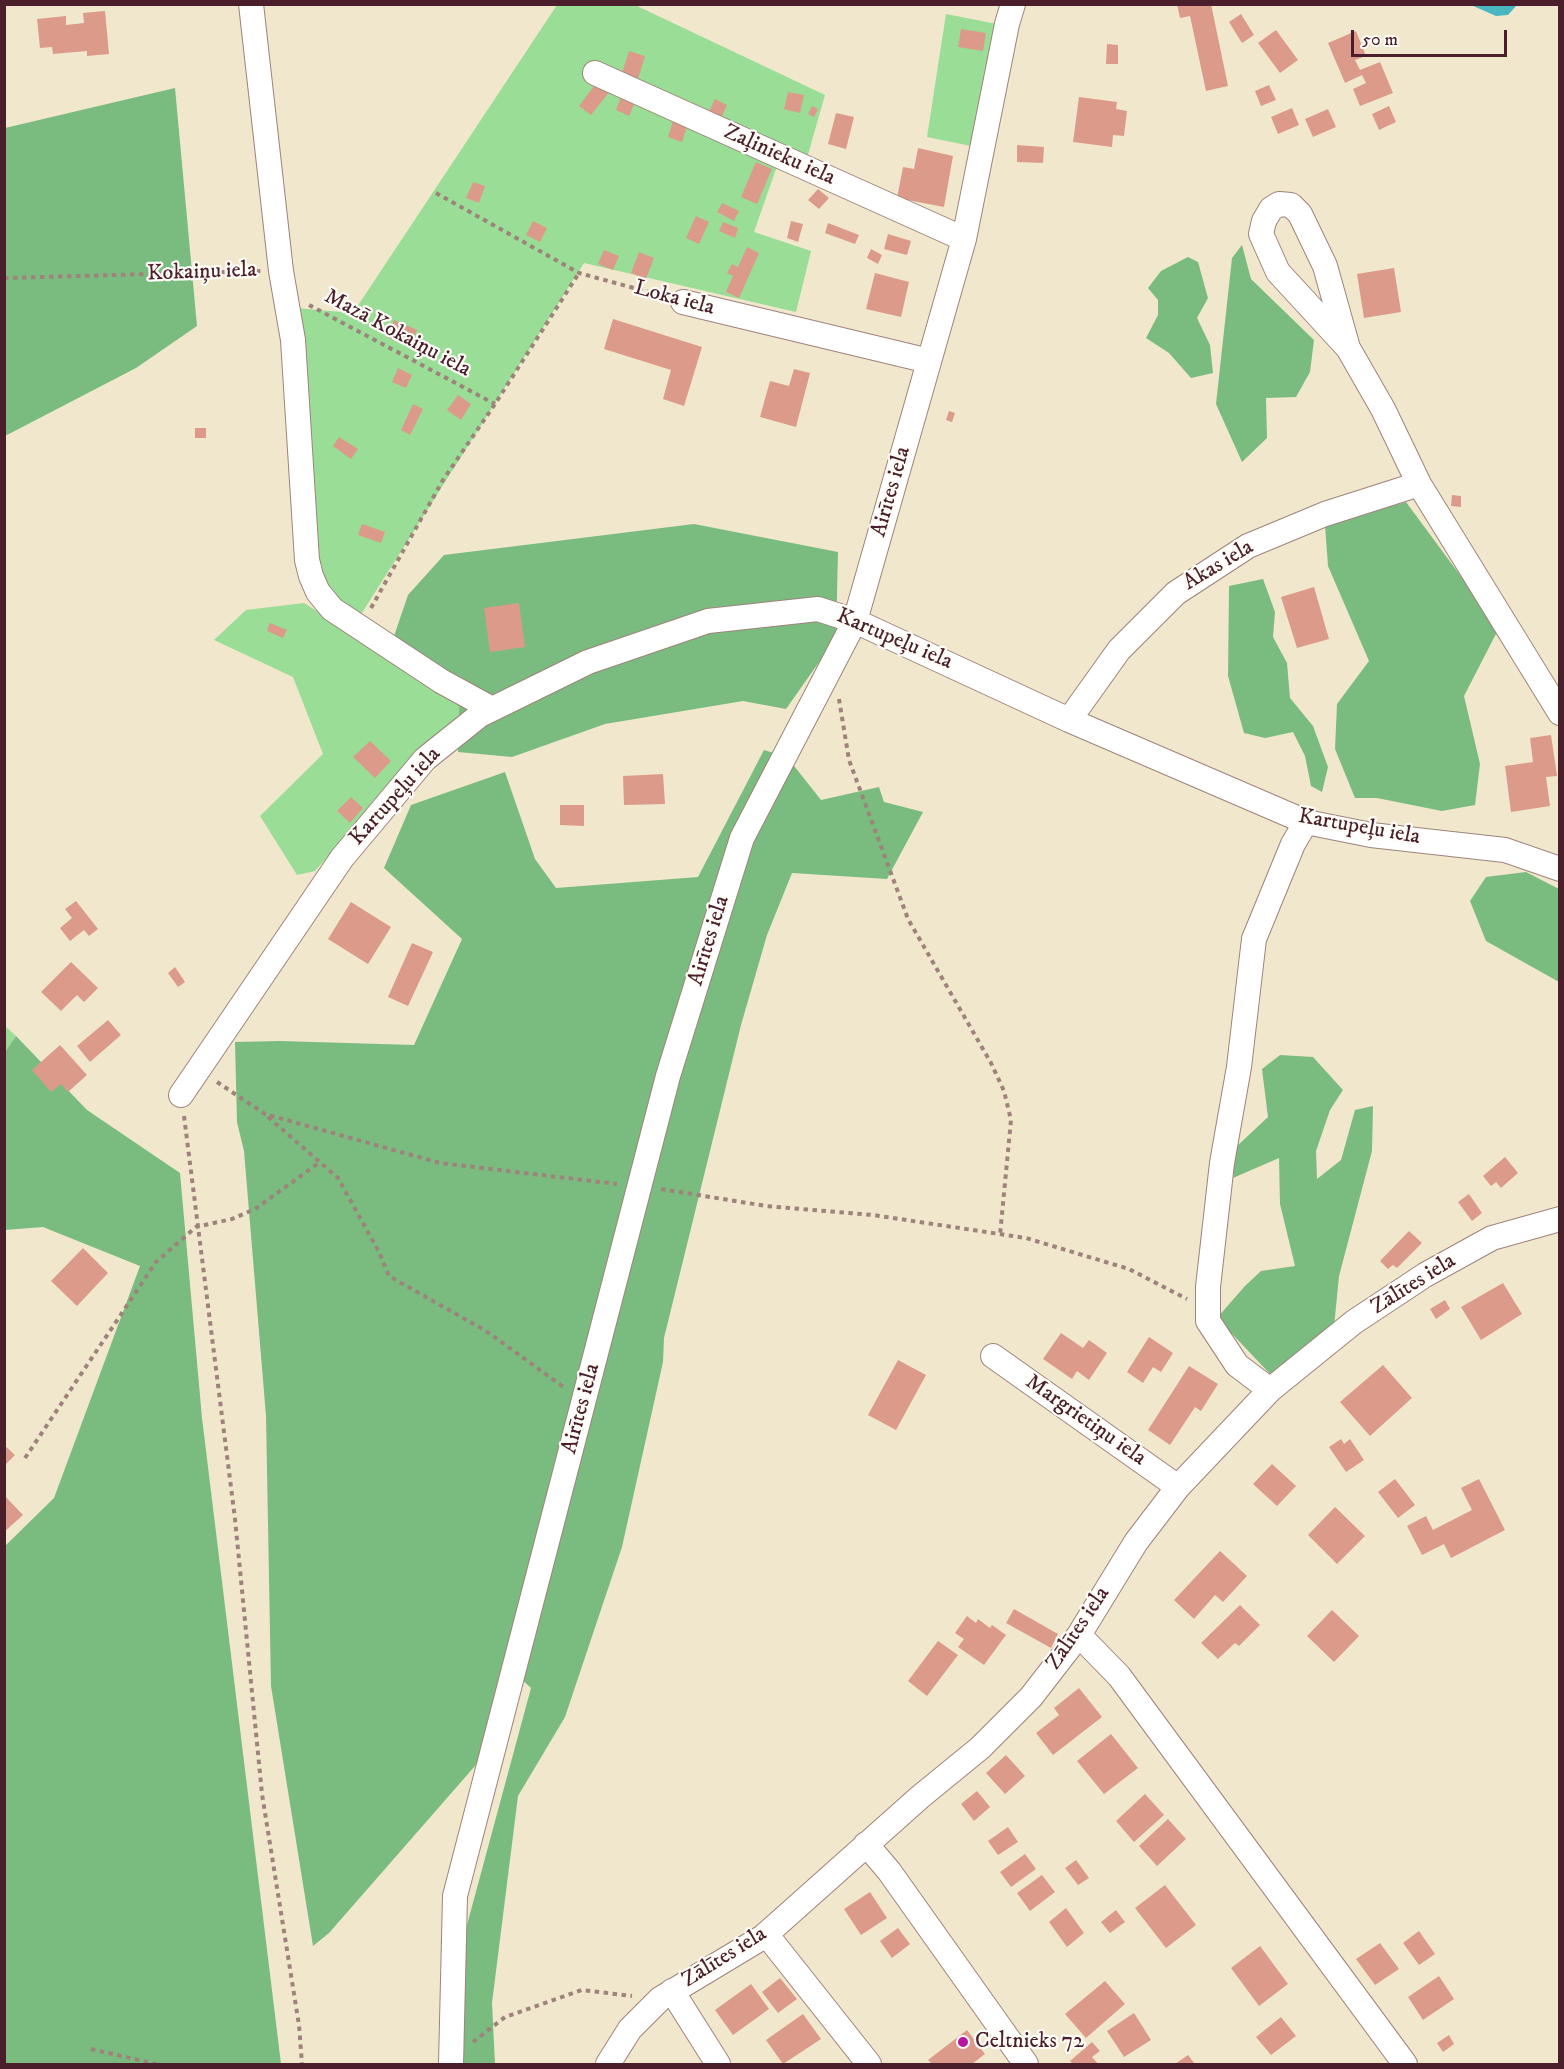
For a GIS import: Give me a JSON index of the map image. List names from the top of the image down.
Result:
{
  "streets": {
    "street": [
      "Zaļinieku iela",
      "Kokaiņu iela",
      "Loka iela",
      "Airītes iela",
      "Akas iela",
      "Kartupeļu iela",
      "Zālītes iela",
      "Margrietiņu iela"
    ],
    "path": ["Mazā Kokaiņu iela"]
  },
  "crossings": [
    ["Zaļinieku iela", "Airītes iela"],
    ["Kokaiņu iela", "Mazā Kokaiņu iela"],
    ["Kokaiņu iela", "Kartupeļu iela"],
    ["Loka iela", "Airītes iela"],
    ["Airītes iela", "Kartupeļu iela"],
    ["Akas iela", "Kartupeļu iela"],
    ["Zālītes iela", "Margrietiņu iela"]
  ],
  "places": ["Celtnieks 72"],
  "scale_bar": "50 m"
}
